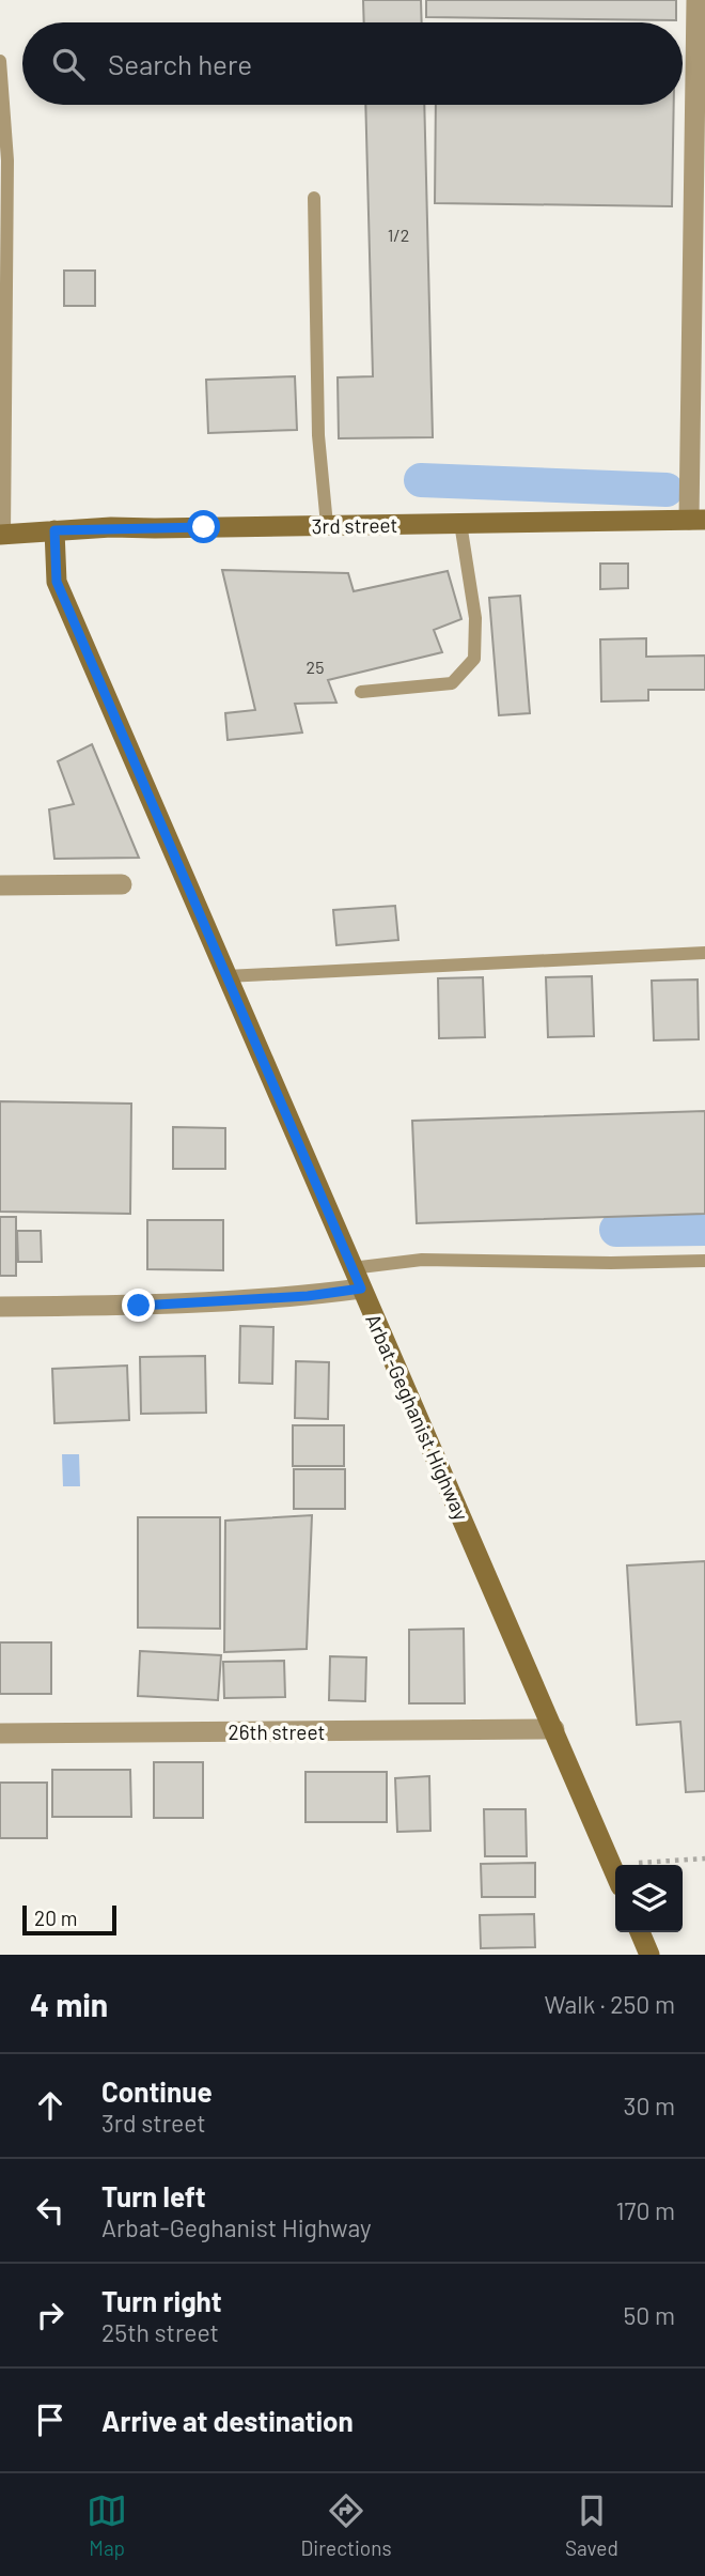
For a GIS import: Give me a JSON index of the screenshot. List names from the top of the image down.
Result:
{
  "streets": {
    "main road": ["3rd street", "Arbat-Geghanist Highway"],
    "street": ["26th street"]
  },
  "crossings": [
    ["3rd street", "Arbat-Geghanist Highway"],
    ["Arbat-Geghanist Highway", "26th street"]
  ],
  "house_numbers": ["1/2", "25"],
  "scale_bar": "20 m",
  "page": {
    "search": "Search here",
    "scale": "20 m",
    "heading": ["4 min", "Walk · 250 m"],
    "list": [
      ["Continue", "3rd street", "30 m"],
      ["Turn left", "Arbat-Geghanist Highway", "170 m"],
      ["Turn right", "25th street", "50 m"],
      "Arrive at destination"
    ],
    "nav": ["Map", "Directions", "Saved"]
  }
}
